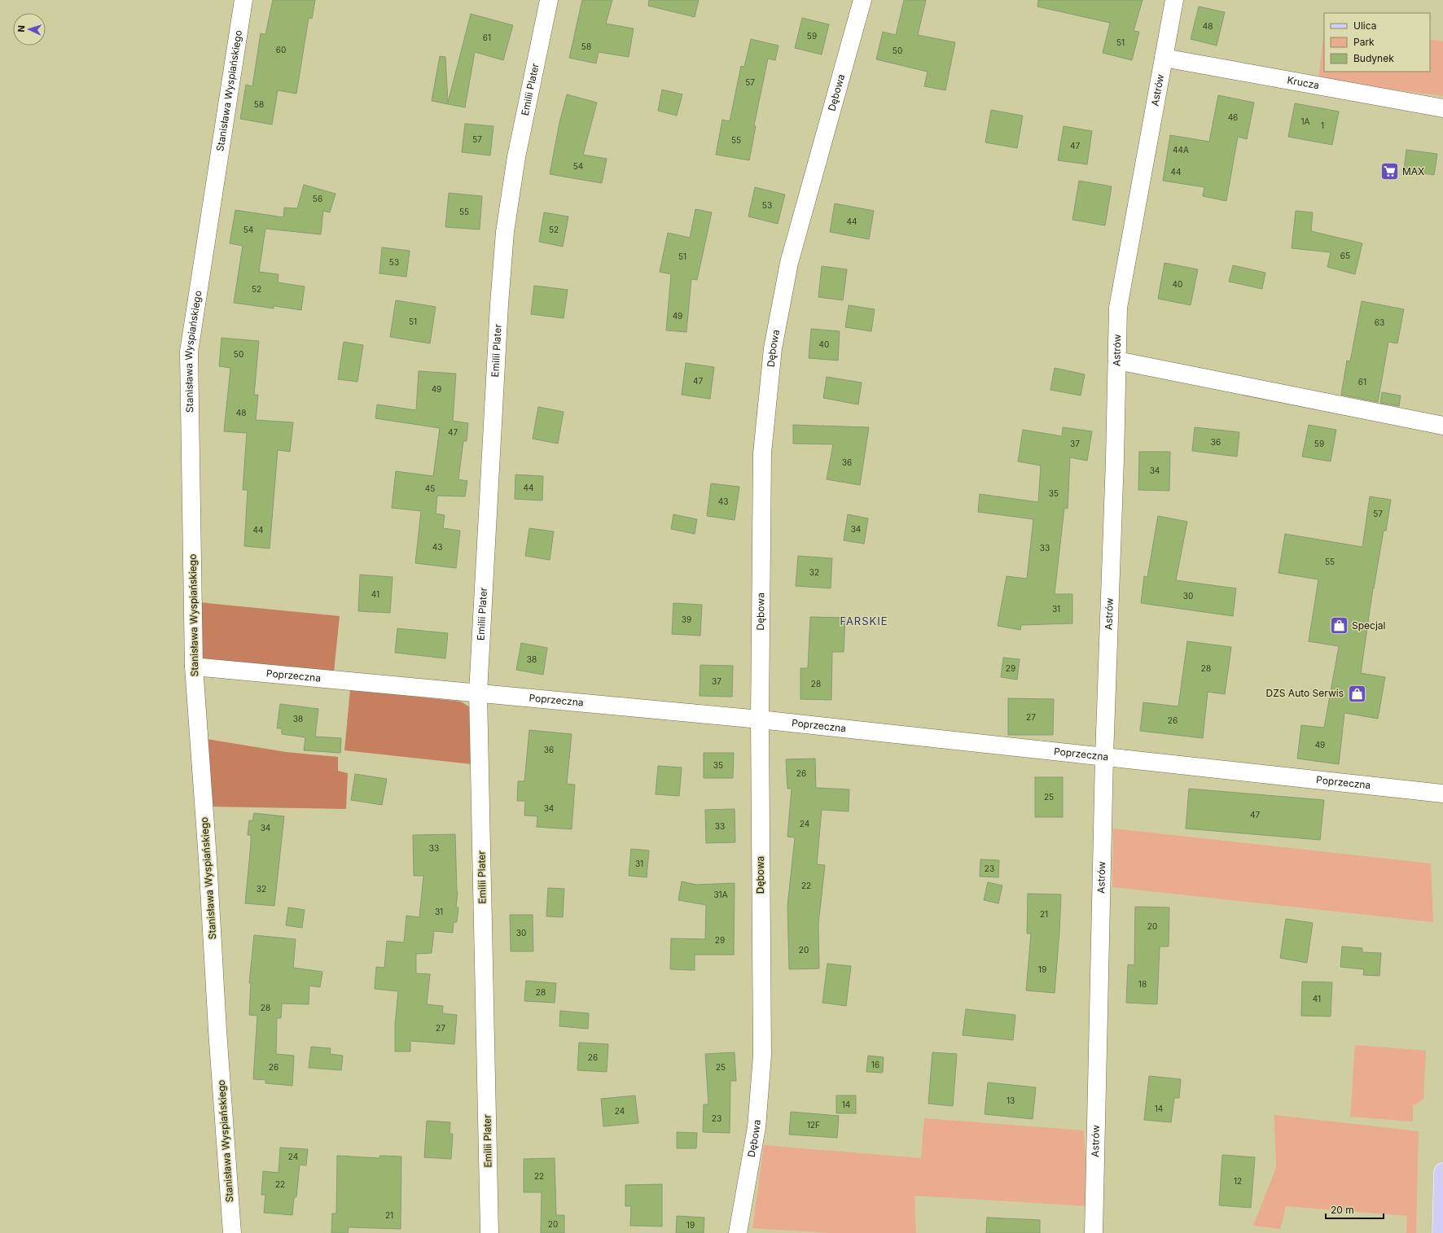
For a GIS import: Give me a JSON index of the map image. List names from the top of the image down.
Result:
{
  "streets": {
    "street": [
      "Krucza",
      "Emilii Plater",
      "Astrów",
      "Stanisława Wyspiańskiego",
      "Dębowa",
      "Poprzeczna"
    ]
  },
  "crossings": [
    ["Krucza", "Astrów"],
    ["Emilii Plater", "Poprzeczna"],
    ["Astrów", "Poprzeczna"],
    ["Stanisława Wyspiańskiego", "Poprzeczna"],
    ["Dębowa", "Poprzeczna"]
  ],
  "districts": ["FARSKIE"],
  "places": {
    "supermarket": ["MAX"],
    "shop": ["Specjal", "DZS Auto Serwis"]
  },
  "house_numbers": [
    "48",
    "59",
    "61",
    "51",
    "58",
    "60",
    "50",
    "57",
    "58",
    "46",
    "1A",
    "1",
    "57",
    "55",
    "47",
    "44A",
    "54",
    "44",
    "56",
    "53",
    "55",
    "44",
    "54",
    "52",
    "65",
    "51",
    "53",
    "40",
    "52",
    "49",
    "51",
    "63",
    "40",
    "50",
    "47",
    "61",
    "49",
    "48",
    "47",
    "36",
    "37",
    "59",
    "36",
    "34",
    "44",
    "45",
    "35",
    "43",
    "57",
    "34",
    "44",
    "43",
    "33",
    "55",
    "32",
    "41",
    "30",
    "31",
    "39",
    "38",
    "29",
    "28",
    "37",
    "28",
    "27",
    "38",
    "26",
    "49",
    "36",
    "35",
    "26",
    "25",
    "34",
    "47",
    "24",
    "33",
    "34",
    "33",
    "31",
    "23",
    "22",
    "32",
    "31A",
    "31",
    "21",
    "20",
    "30",
    "29",
    "20",
    "19",
    "18",
    "28",
    "41",
    "28",
    "27",
    "26",
    "16",
    "26",
    "25",
    "13",
    "14",
    "14",
    "24",
    "23",
    "12F",
    "24",
    "22",
    "12",
    "22",
    "21",
    "20",
    "19"
  ],
  "legend": ["Ulica", "Park", "Budynek"],
  "scale_bar": "20 m",
  "north": "left"
}
